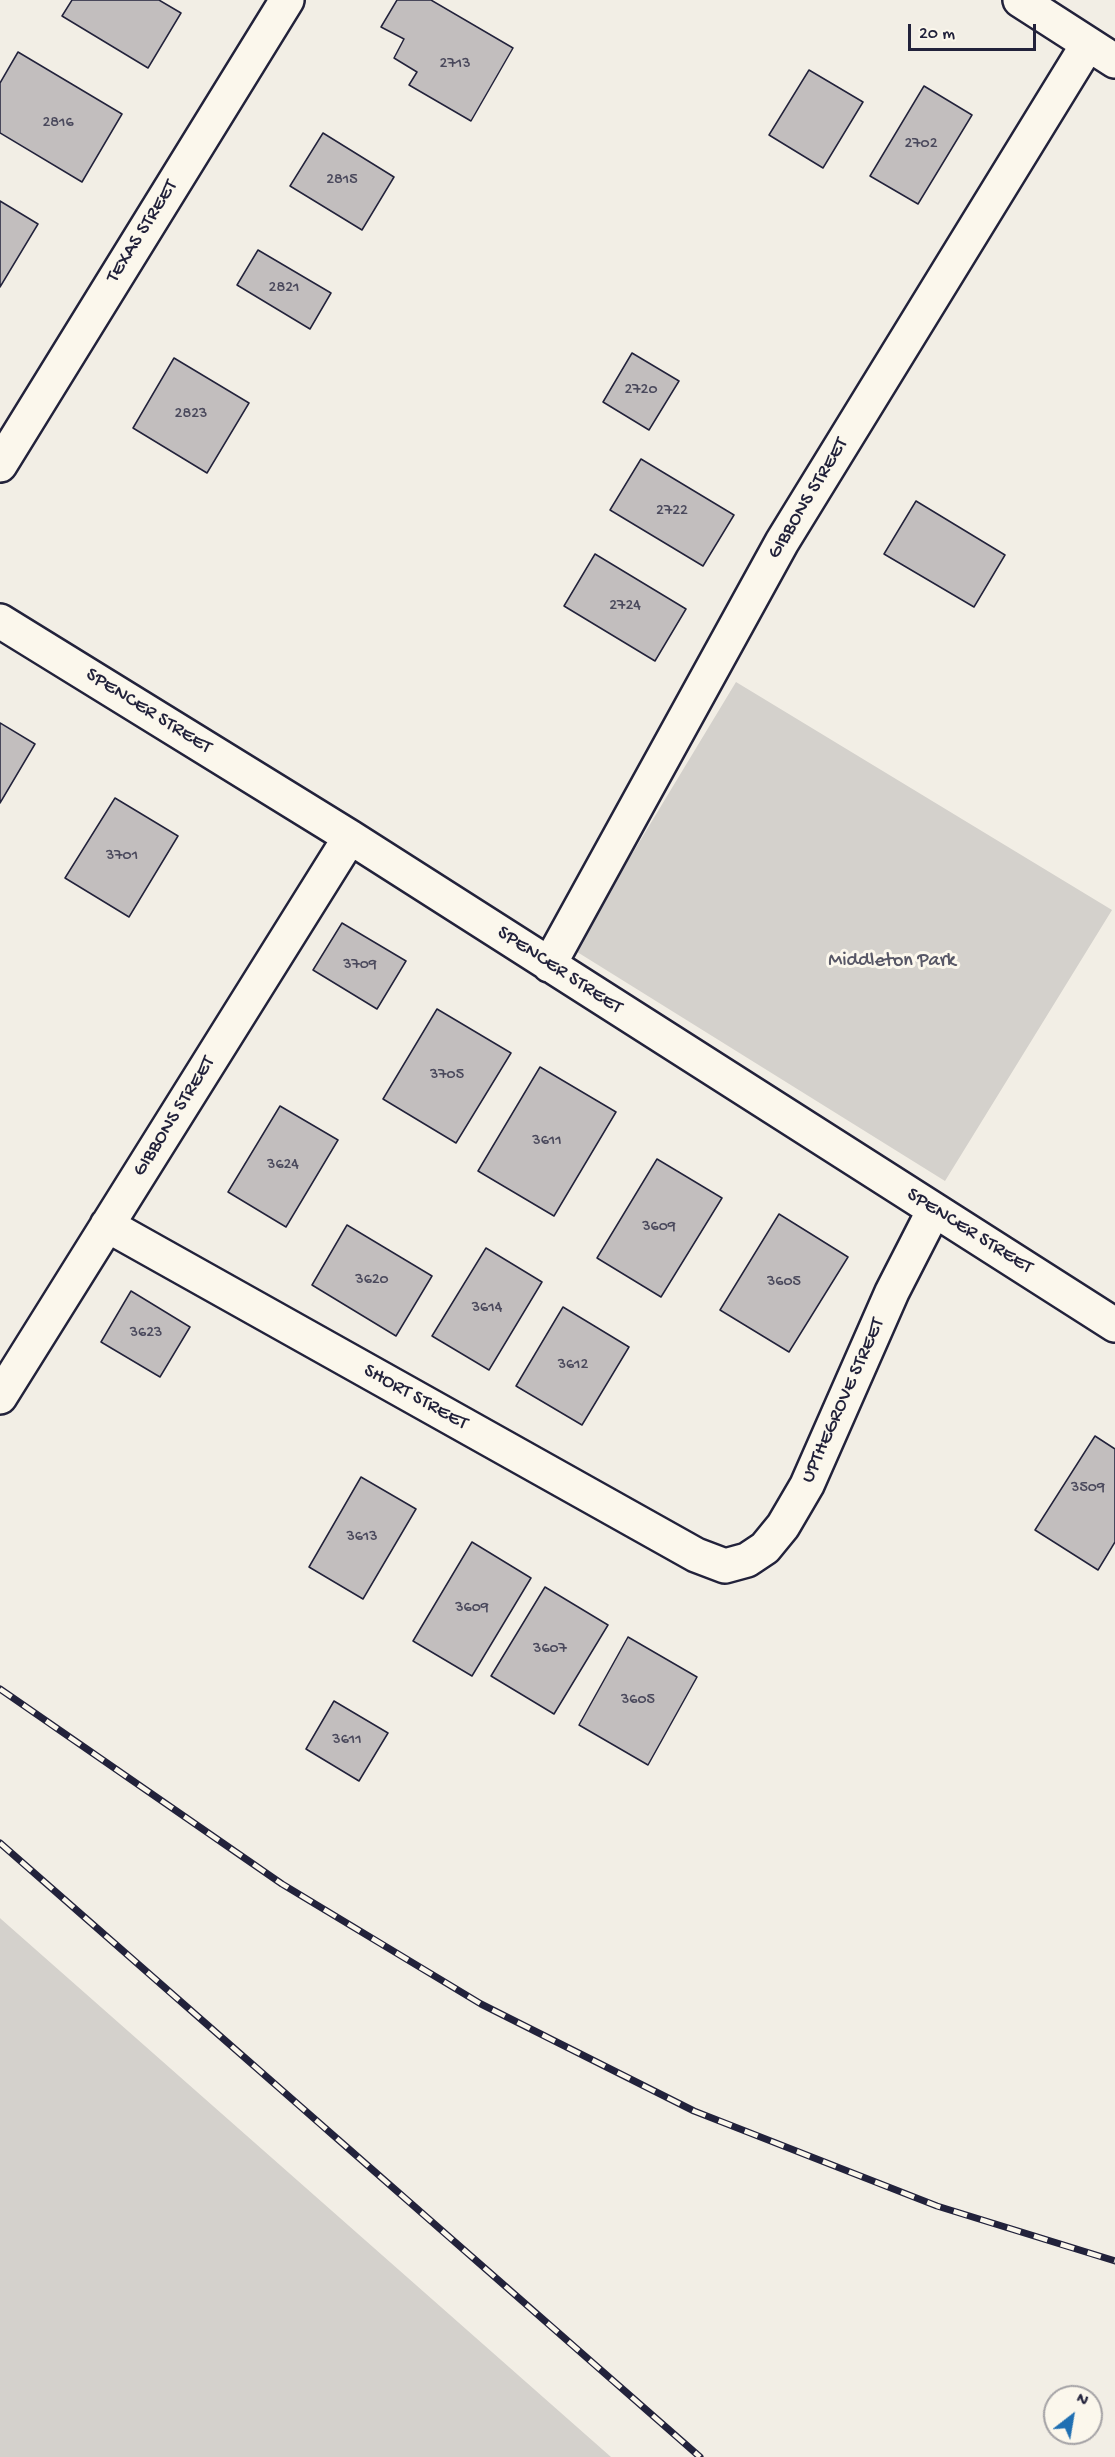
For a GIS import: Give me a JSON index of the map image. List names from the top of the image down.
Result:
{
  "streets": {
    "street": [
      "TEXAS STREET",
      "GIBBONS STREET",
      "SPENCER STREET",
      "SHORT STREET",
      "UPTHEGROVE STREET"
    ]
  },
  "crossings": [
    ["GIBBONS STREET", "SPENCER STREET"],
    ["GIBBONS STREET", "SHORT STREET"],
    ["SPENCER STREET", "UPTHEGROVE STREET"],
    ["SHORT STREET", "UPTHEGROVE STREET"]
  ],
  "parks": ["Middleton Park"],
  "house_numbers": [
    "2713",
    "2816",
    "2702",
    "2815",
    "2821",
    "2720",
    "2823",
    "2722",
    "2724",
    "3701",
    "3709",
    "3705",
    "3611",
    "3624",
    "3609",
    "3620",
    "3605",
    "3614",
    "3623",
    "3612",
    "3509",
    "3613",
    "3609",
    "3607",
    "3605",
    "3611"
  ],
  "scale_bar": "20 m",
  "north": "top right"
}
